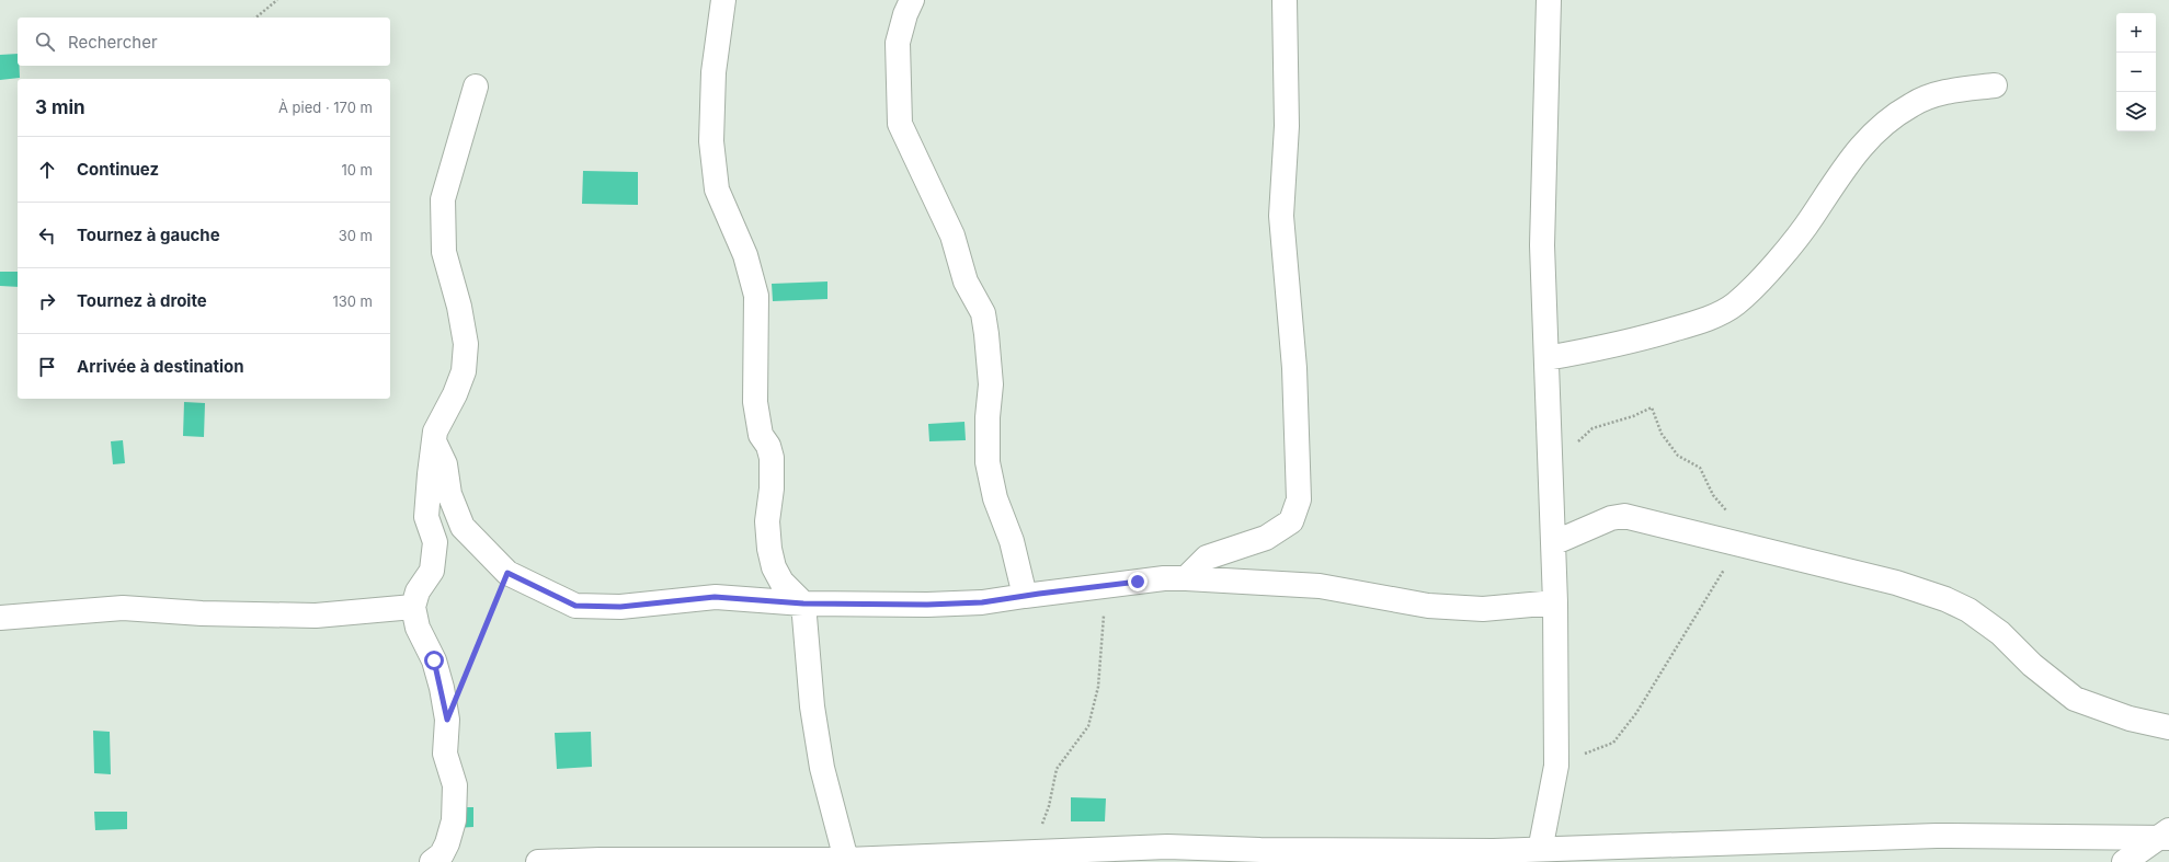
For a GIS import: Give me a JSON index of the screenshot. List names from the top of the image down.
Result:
{
  "page": {
    "map_buttons": ["+", "−"],
    "search": "Rechercher",
    "heading": ["3 min", "À pied · 170 m"],
    "list": [
      ["Continuez", "10 m"],
      ["Tournez à gauche", "30 m"],
      ["Tournez à droite", "130 m"],
      "Arrivée à destination"
    ]
  }
}
